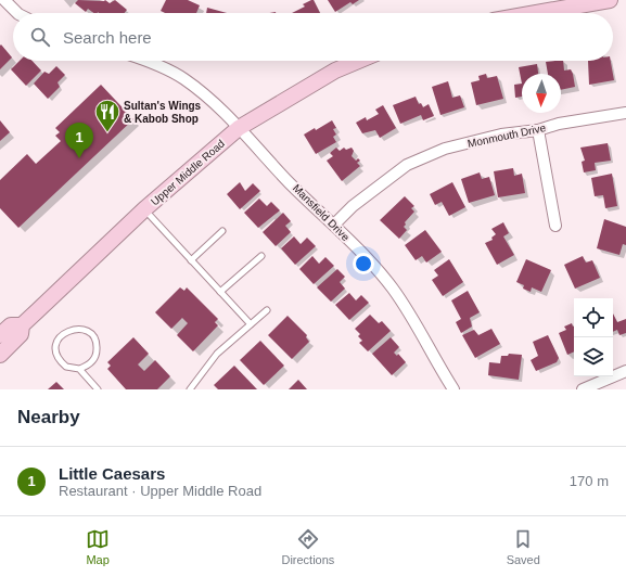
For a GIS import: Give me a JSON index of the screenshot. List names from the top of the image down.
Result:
{
  "streets": {
    "street": ["Monmouth Drive", "Upper Middle Road", "Mansfield Drive"]
  },
  "crossings": [
    ["Monmouth Drive", "Mansfield Drive"],
    ["Upper Middle Road", "Mansfield Drive"]
  ],
  "places": {
    "restaurant": ["Sultan's Wings & Kabob Shop"]
  },
  "north": "bottom",
  "page": {
    "search": "Search here",
    "pins": "1",
    "heading": "Nearby",
    "list": [
      {
        "mark": "1",
        "name": "Little Caesars",
        "note": "Restaurant · Upper Middle Road",
        "value": "170 m"
      }
    ],
    "nav": ["Map", "Directions", "Saved"]
  }
}
